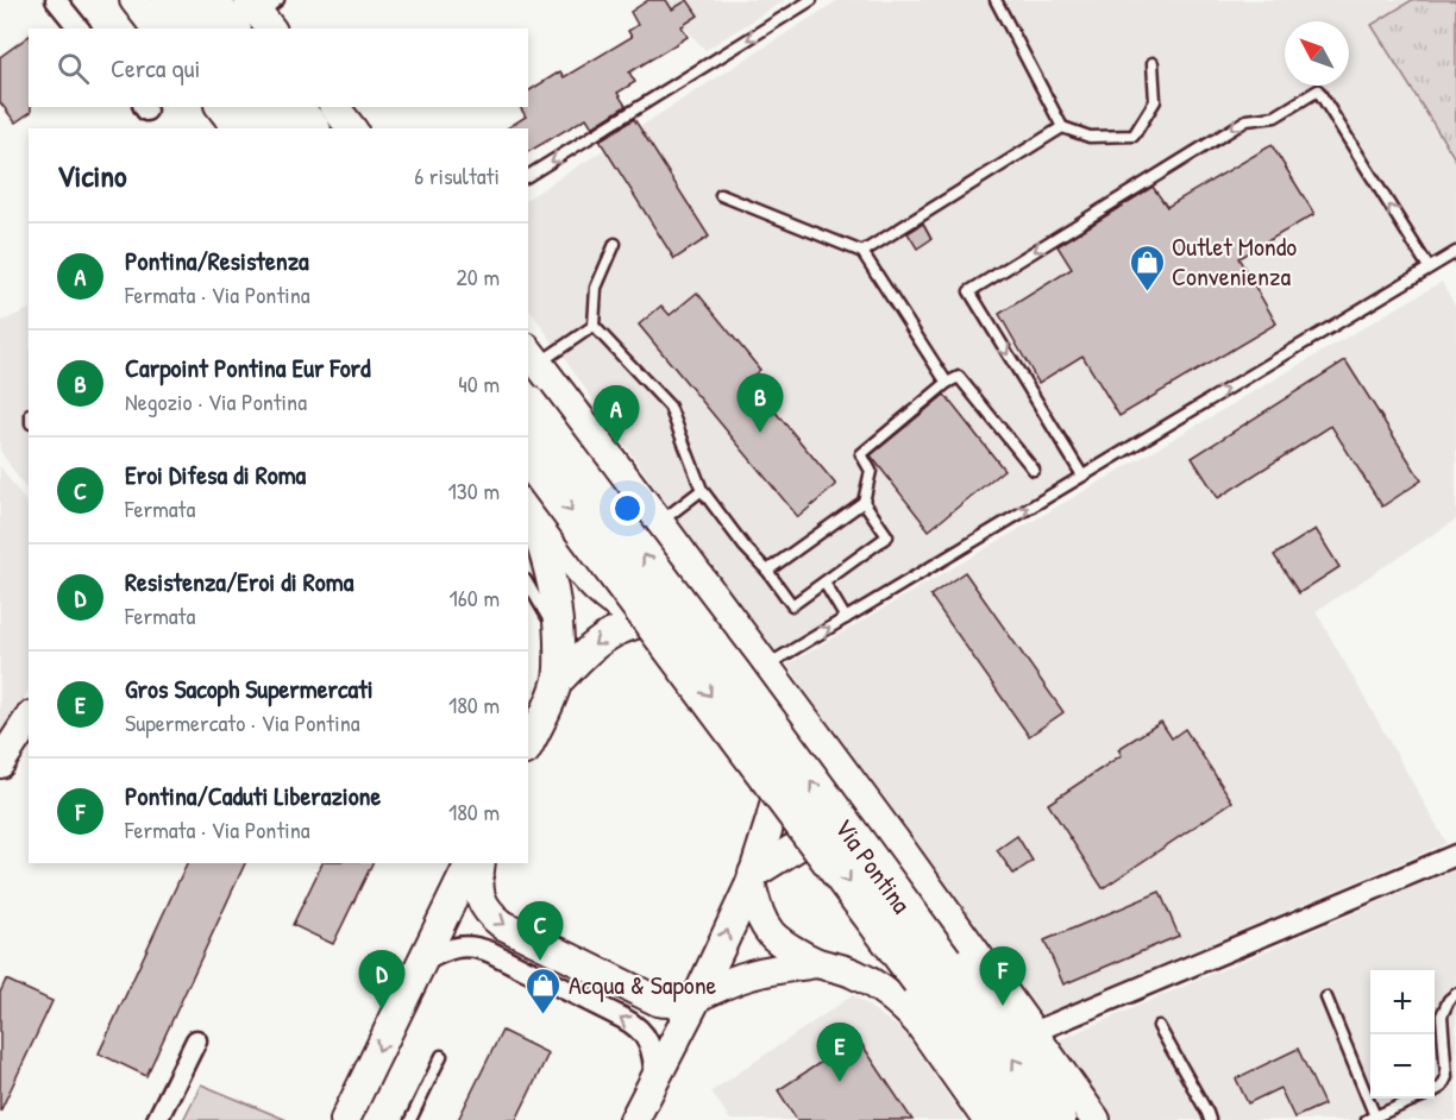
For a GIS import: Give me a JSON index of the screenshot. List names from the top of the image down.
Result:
{
  "streets": {
    "highway": ["Via Pontina"]
  },
  "places": {
    "shop": ["Outlet Mondo Convenienza", "Acqua & Sapone"]
  },
  "north": "top left",
  "page": {
    "search": "Cerca qui",
    "heading": ["Vicino", "6 risultati"],
    "list": [
      {
        "mark": "A",
        "name": "Pontina/Resistenza",
        "note": "Fermata · Via Pontina",
        "value": "20 m"
      },
      {
        "mark": "B",
        "name": "Carpoint Pontina Eur Ford",
        "note": "Negozio · Via Pontina",
        "value": "40 m"
      },
      {
        "mark": "C",
        "name": "Eroi Difesa di Roma",
        "note": "Fermata",
        "value": "130 m"
      },
      {
        "mark": "D",
        "name": "Resistenza/Eroi di Roma",
        "note": "Fermata",
        "value": "160 m"
      },
      {
        "mark": "E",
        "name": "Gros Sacoph Supermercati",
        "note": "Supermercato · Via Pontina",
        "value": "180 m"
      },
      {
        "mark": "F",
        "name": "Pontina/Caduti Liberazione",
        "note": "Fermata · Via Pontina",
        "value": "180 m"
      }
    ],
    "pins": [
      "B",
      "A",
      "C",
      "F",
      "D",
      "E"
    ],
    "map_buttons": ["+", "−"]
  }
}
